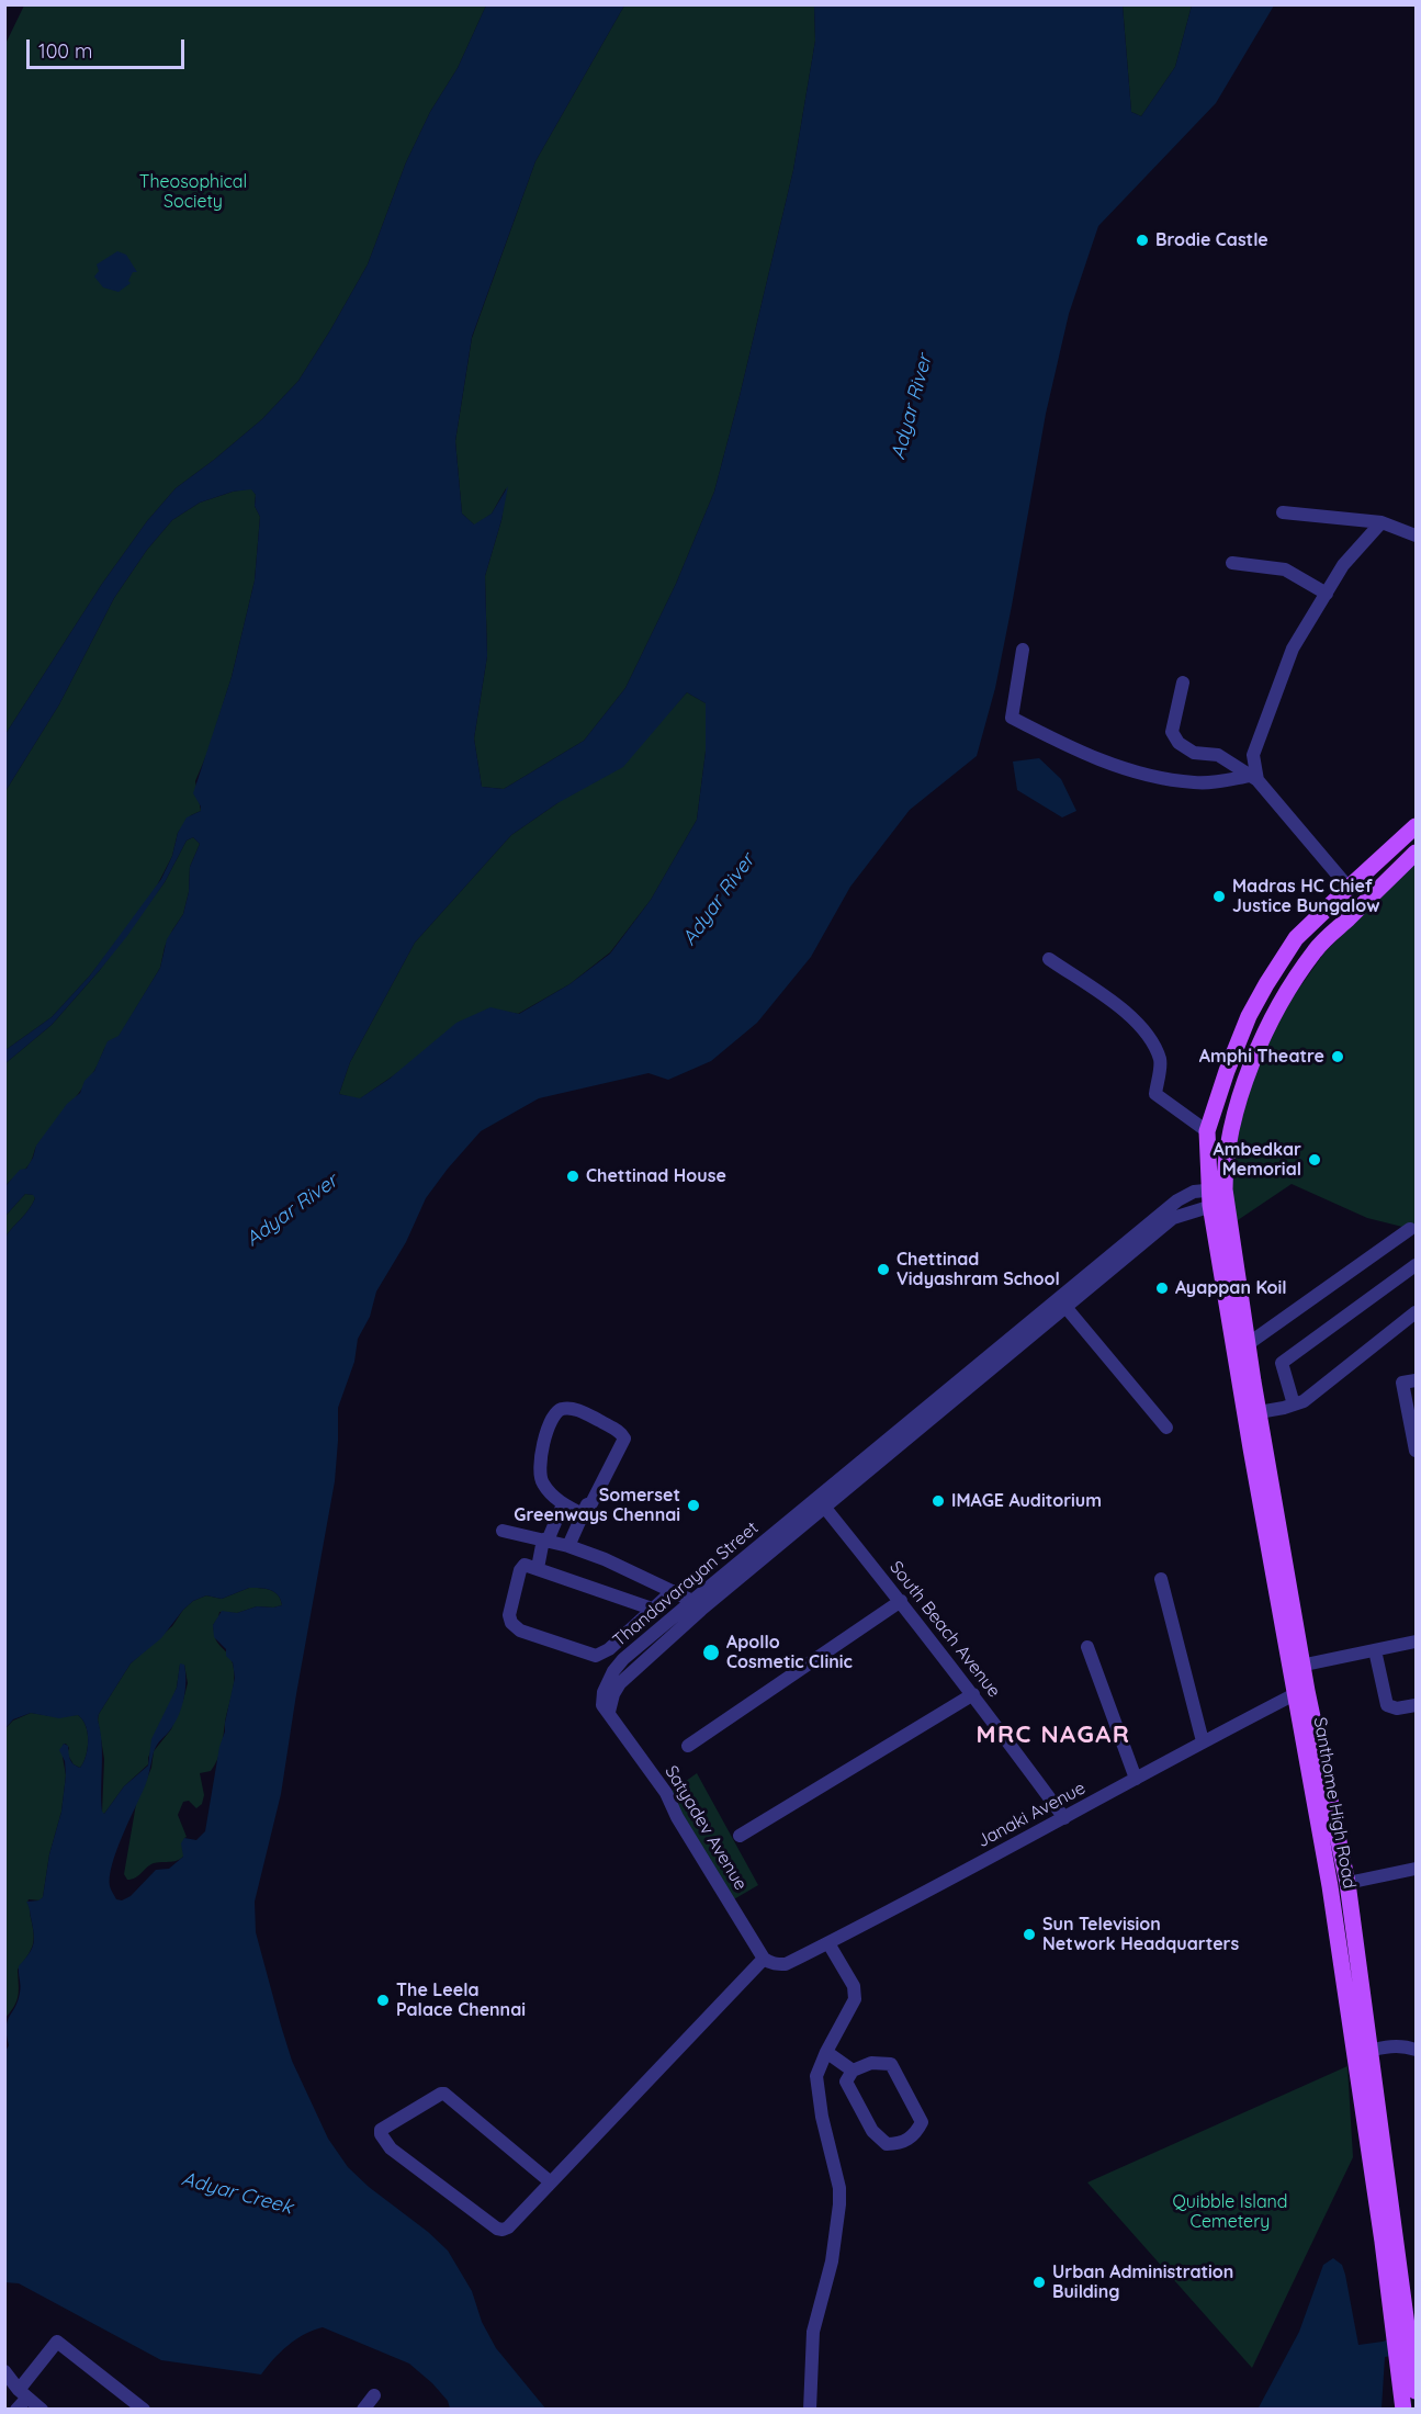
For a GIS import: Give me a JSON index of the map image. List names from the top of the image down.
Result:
{
  "streets": {
    "main road": ["Santhome High Road"],
    "street": [
      "Thandavarayan Street",
      "South Beach Avenue",
      "Janaki Avenue",
      "Satyadev Avenue"
    ]
  },
  "crossings": [
    ["Thandavarayan Street", "South Beach Avenue"],
    ["Thandavarayan Street", "Santhome High Road"],
    ["Thandavarayan Street", "Satyadev Avenue"],
    ["South Beach Avenue", "Janaki Avenue"],
    ["Santhome High Road", "Janaki Avenue"],
    ["Janaki Avenue", "Satyadev Avenue"]
  ],
  "districts": ["MRC NAGAR"],
  "water": ["Adyar River", "Adyar Creek"],
  "parks": ["Theosophical Society", "Quibble Island Cemetery"],
  "places": [
    "Brodie Castle",
    "Madras HC Chief Justice Bungalow",
    "Amphi Theatre",
    "Ambedkar Memorial",
    "Chettinad House",
    "Chettinad Vidyashram School",
    "Ayappan Koil",
    "IMAGE Auditorium",
    "Somerset Greenways Chennai",
    "Apollo Cosmetic Clinic",
    "Sun Television Network Headquarters",
    "The Leela Palace Chennai",
    "Urban Administration Building"
  ],
  "scale_bar": "100 m"
}
